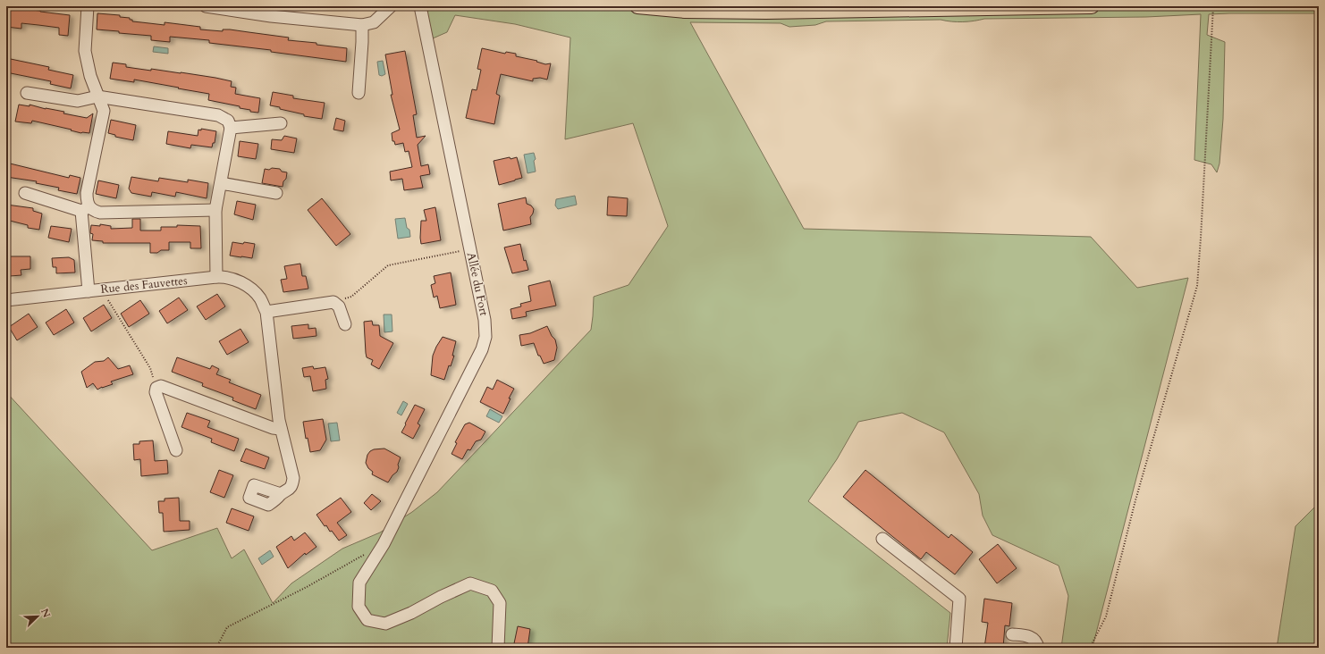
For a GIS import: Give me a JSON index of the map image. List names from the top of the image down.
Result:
{
  "streets": {
    "street": ["Allée du Fort", "Rue des Fauvettes"]
  },
  "north": "top right"
}
